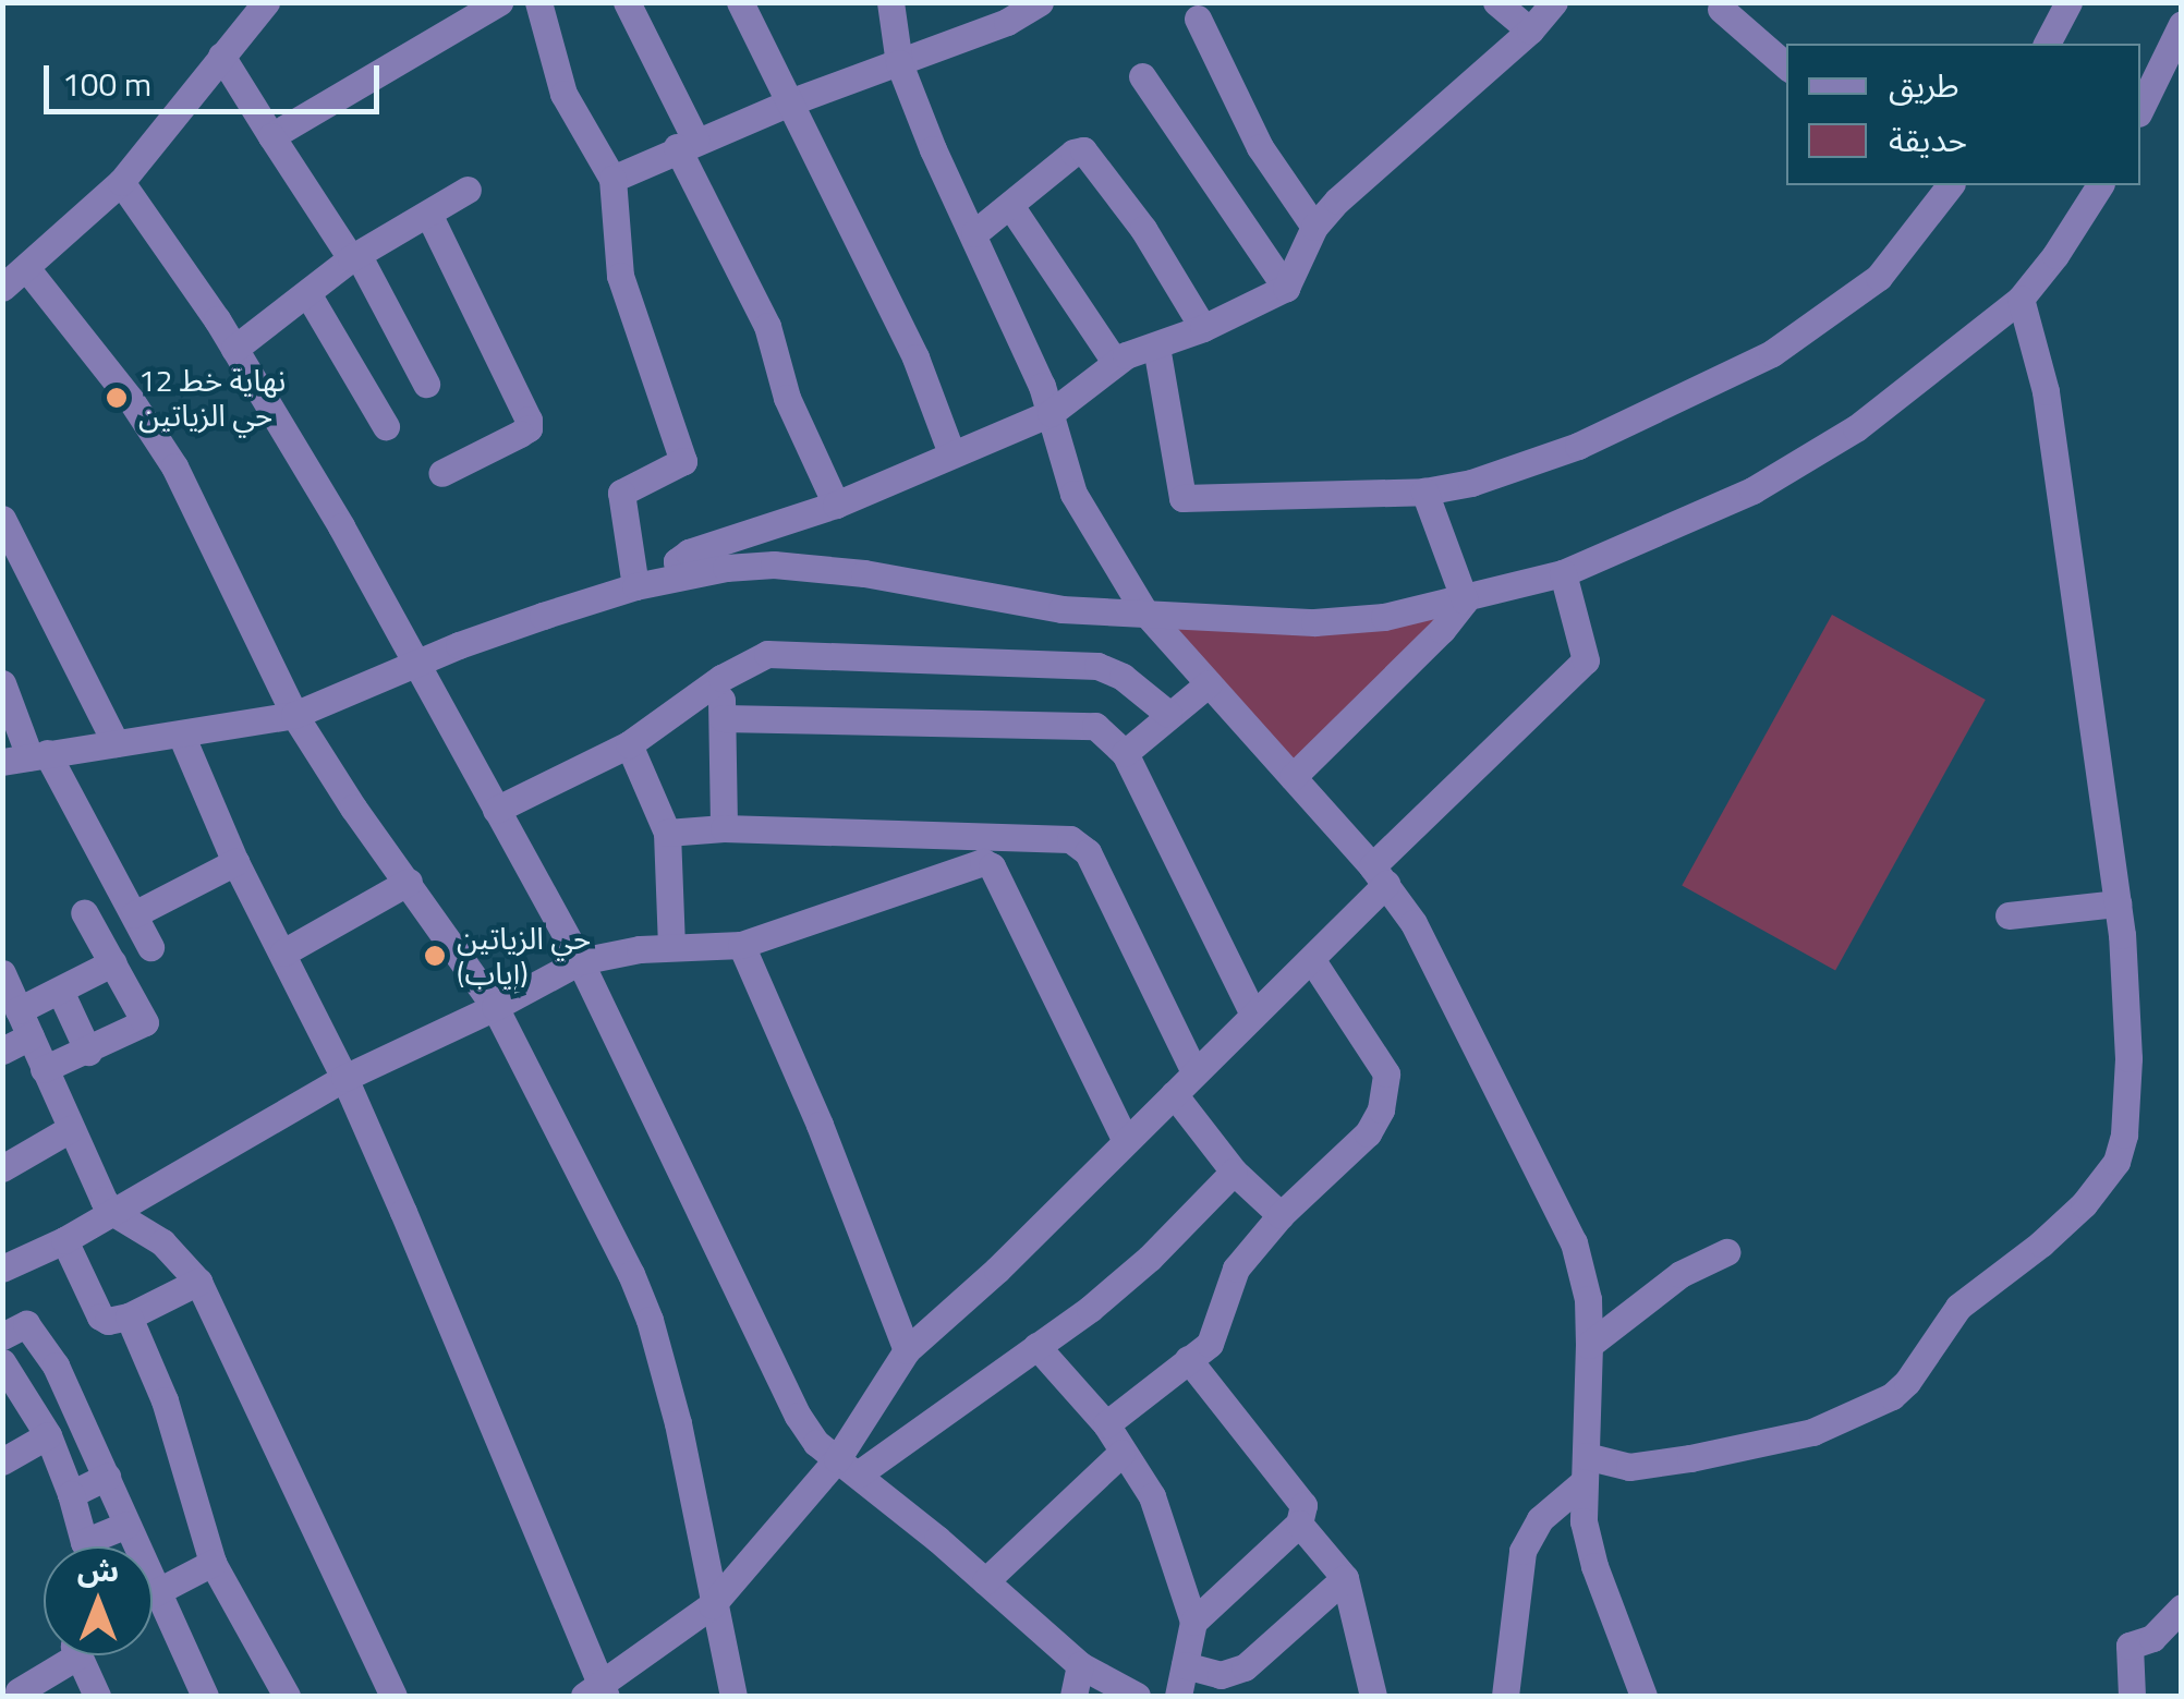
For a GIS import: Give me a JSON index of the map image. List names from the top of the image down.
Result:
{
  "places": ["نهاية خط 12 حي الزياتين", "حي الزياتين (إياب)"],
  "legend": ["طريق", "حديقة"],
  "scale_bar": "100 m",
  "north": "top"
}
